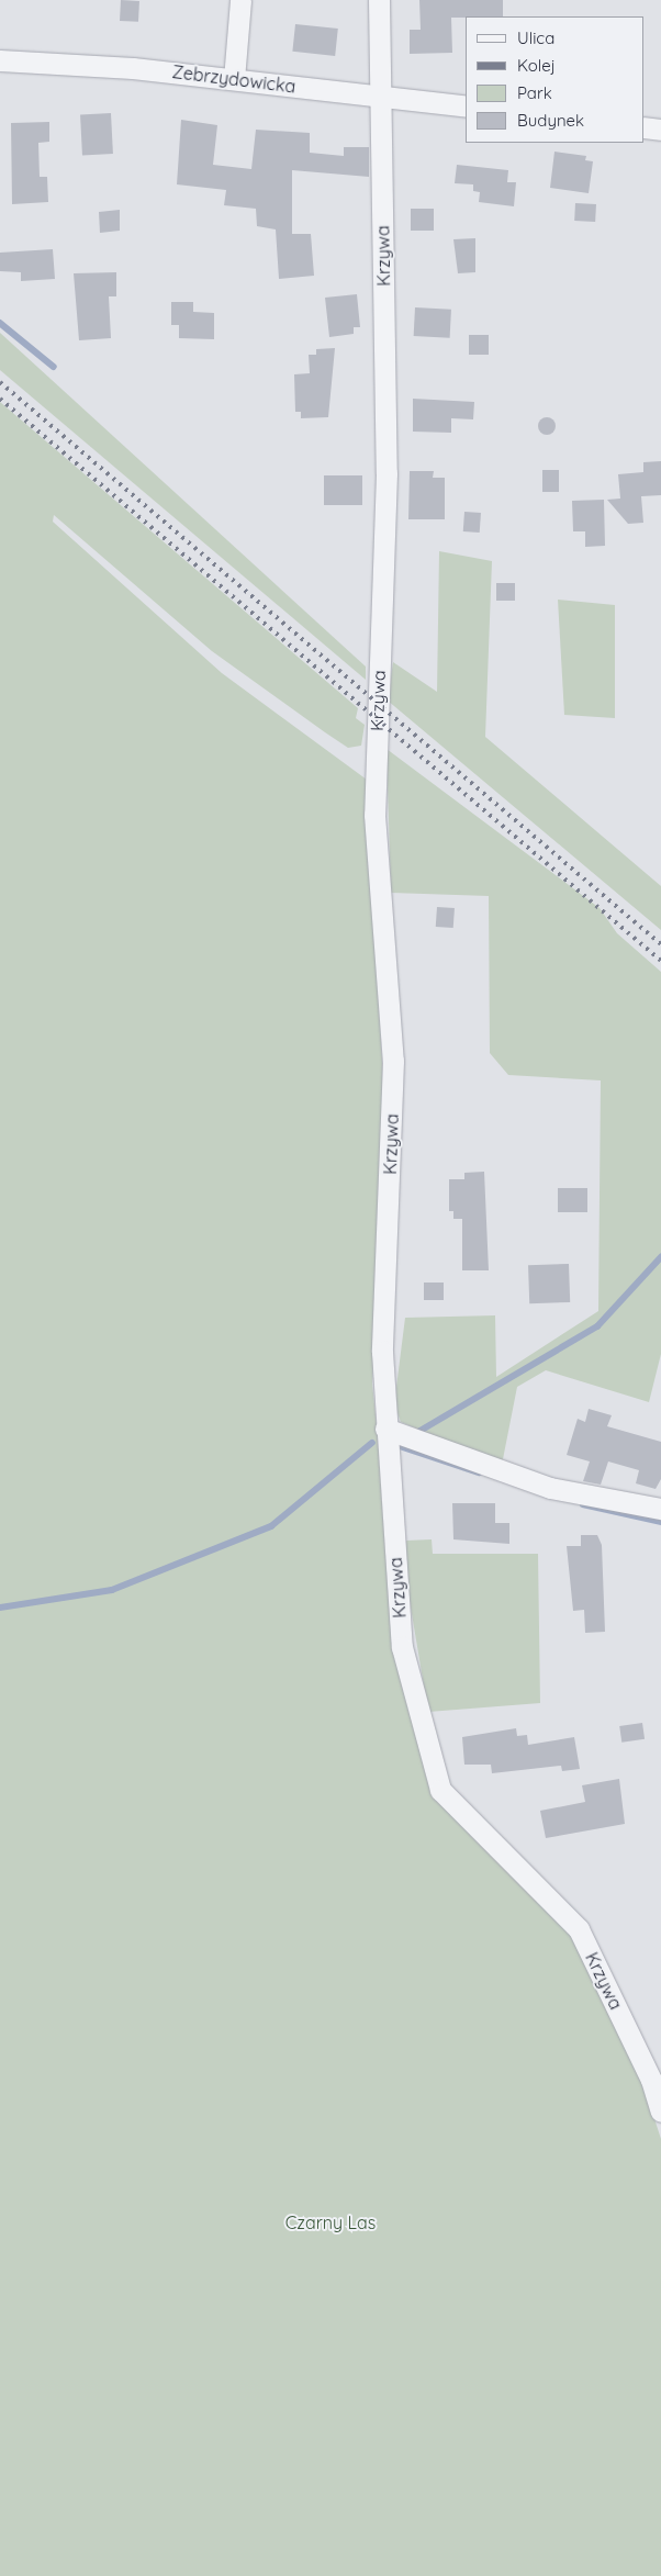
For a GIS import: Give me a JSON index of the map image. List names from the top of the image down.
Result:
{
  "streets": {
    "street": ["Zebrzydowicka", "Krzywa"]
  },
  "crossings": [
    ["Zebrzydowicka", "Krzywa"]
  ],
  "parks": ["Czarny Las"],
  "legend": [
    "Ulica",
    "Kolej",
    "Park",
    "Budynek"
  ]
}
